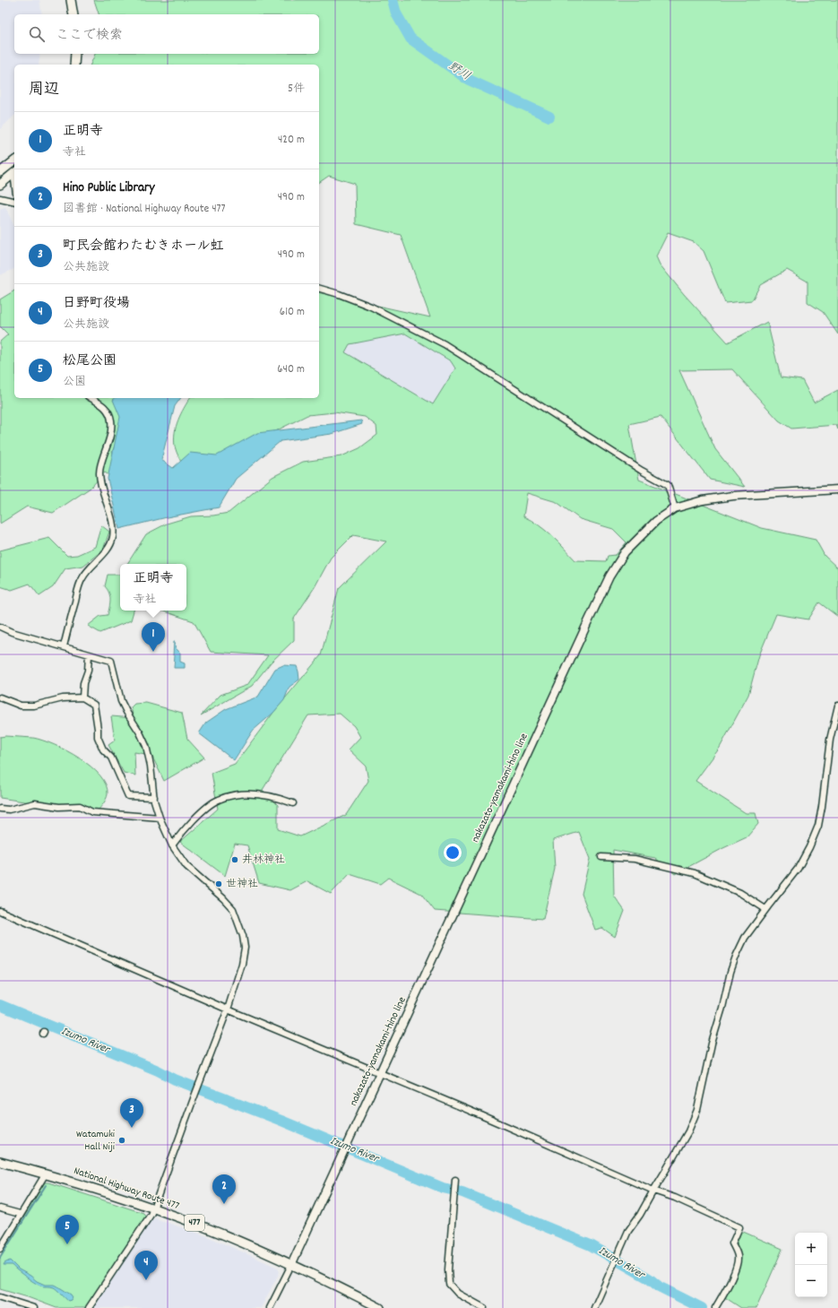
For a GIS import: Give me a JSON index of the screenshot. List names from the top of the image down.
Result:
{
  "streets": {
    "highway": ["National Highway Route 477", "477"],
    "main road": ["nakazato-yamakami-hino line"]
  },
  "crossings": [
    ["nakazato-yamakami-hino line", "National Highway Route 477"]
  ],
  "water": ["野川", "Izumo River"],
  "places": ["井林神社", "世神社", "Watamuki Hall Niji"],
  "page": {
    "search": "ここで検索",
    "heading": ["周辺", "5件"],
    "list": [
      {
        "mark": "1",
        "name": "正明寺",
        "note": "寺社",
        "value": "420 m"
      },
      {
        "mark": "2",
        "name": "Hino Public Library",
        "note": "図書館 · National Highway Route 477",
        "value": "490 m"
      },
      {
        "mark": "3",
        "name": "町民会館わたむきホール虹",
        "note": "公共施設",
        "value": "490 m"
      },
      {
        "mark": "4",
        "name": "日野町役場",
        "note": "公共施設",
        "value": "610 m"
      },
      {
        "mark": "5",
        "name": "松尾公園",
        "note": "公園",
        "value": "640 m"
      }
    ],
    "popup": ["正明寺", "寺社"],
    "pins": [
      "1",
      "3",
      "2",
      "5",
      "4"
    ],
    "map_buttons": ["+", "−"]
  }
}
